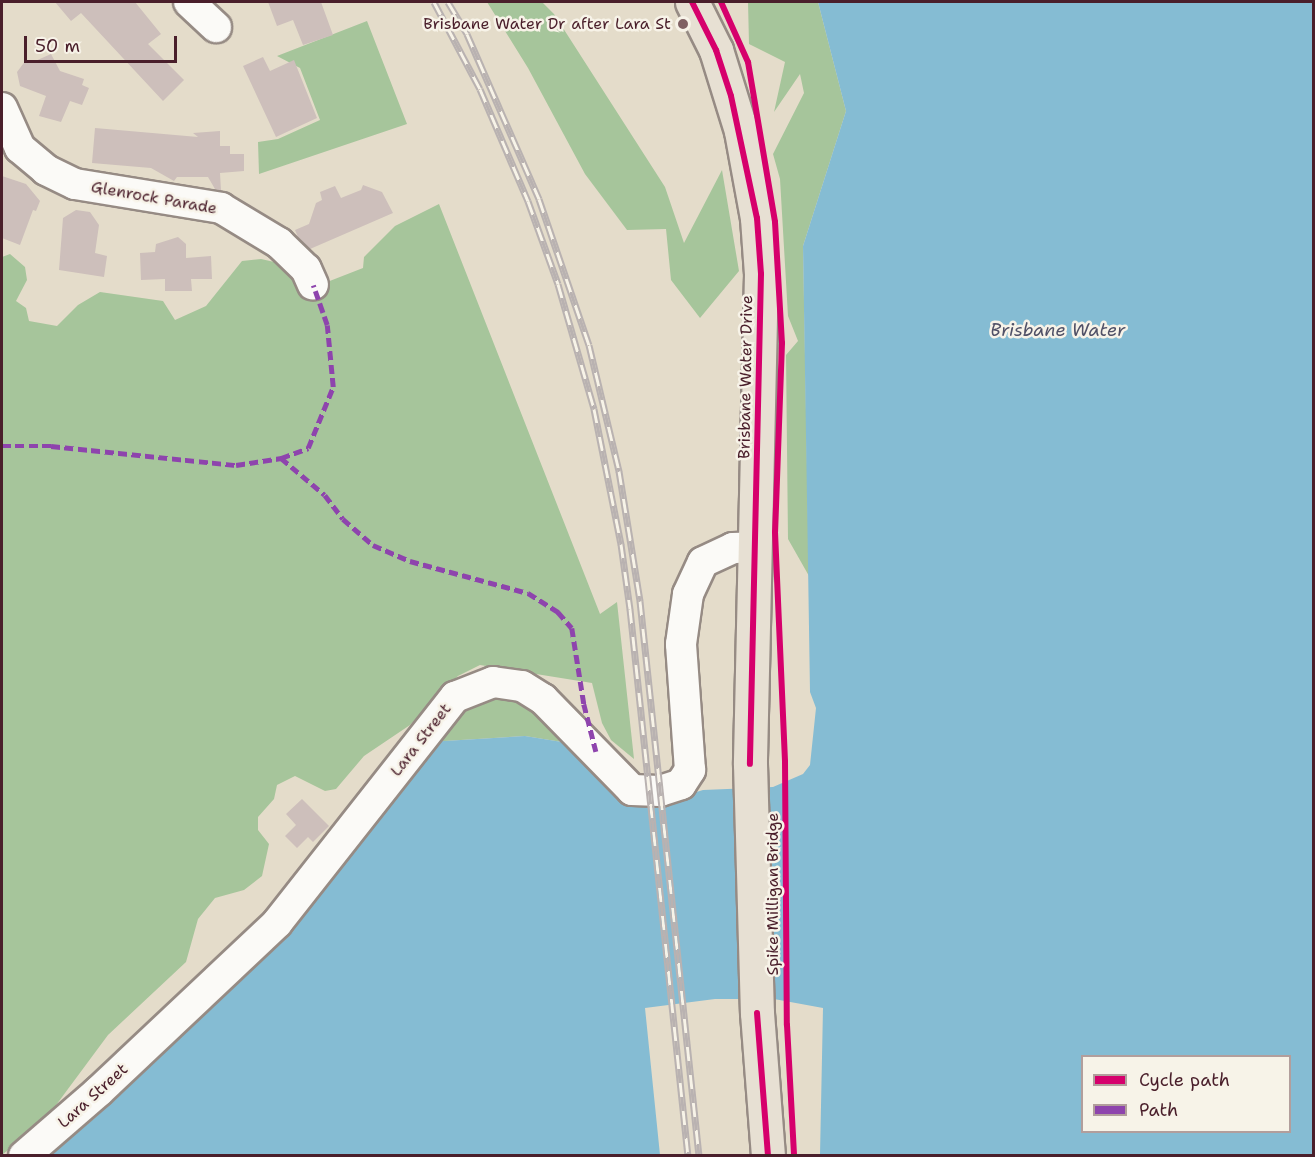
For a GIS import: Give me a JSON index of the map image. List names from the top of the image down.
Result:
{
  "streets": {
    "main road": ["Brisbane Water Drive"],
    "street": ["Glenrock Parade", "Lara Street"],
    "cycle path": ["Spike Milligan Bridge"]
  },
  "crossings": [
    ["Brisbane Water Drive", "Lara Street"]
  ],
  "water": ["Brisbane Water"],
  "places": ["Brisbane Water Dr after Lara St"],
  "legend": ["Cycle path", "Path"],
  "scale_bar": "50 m"
}
